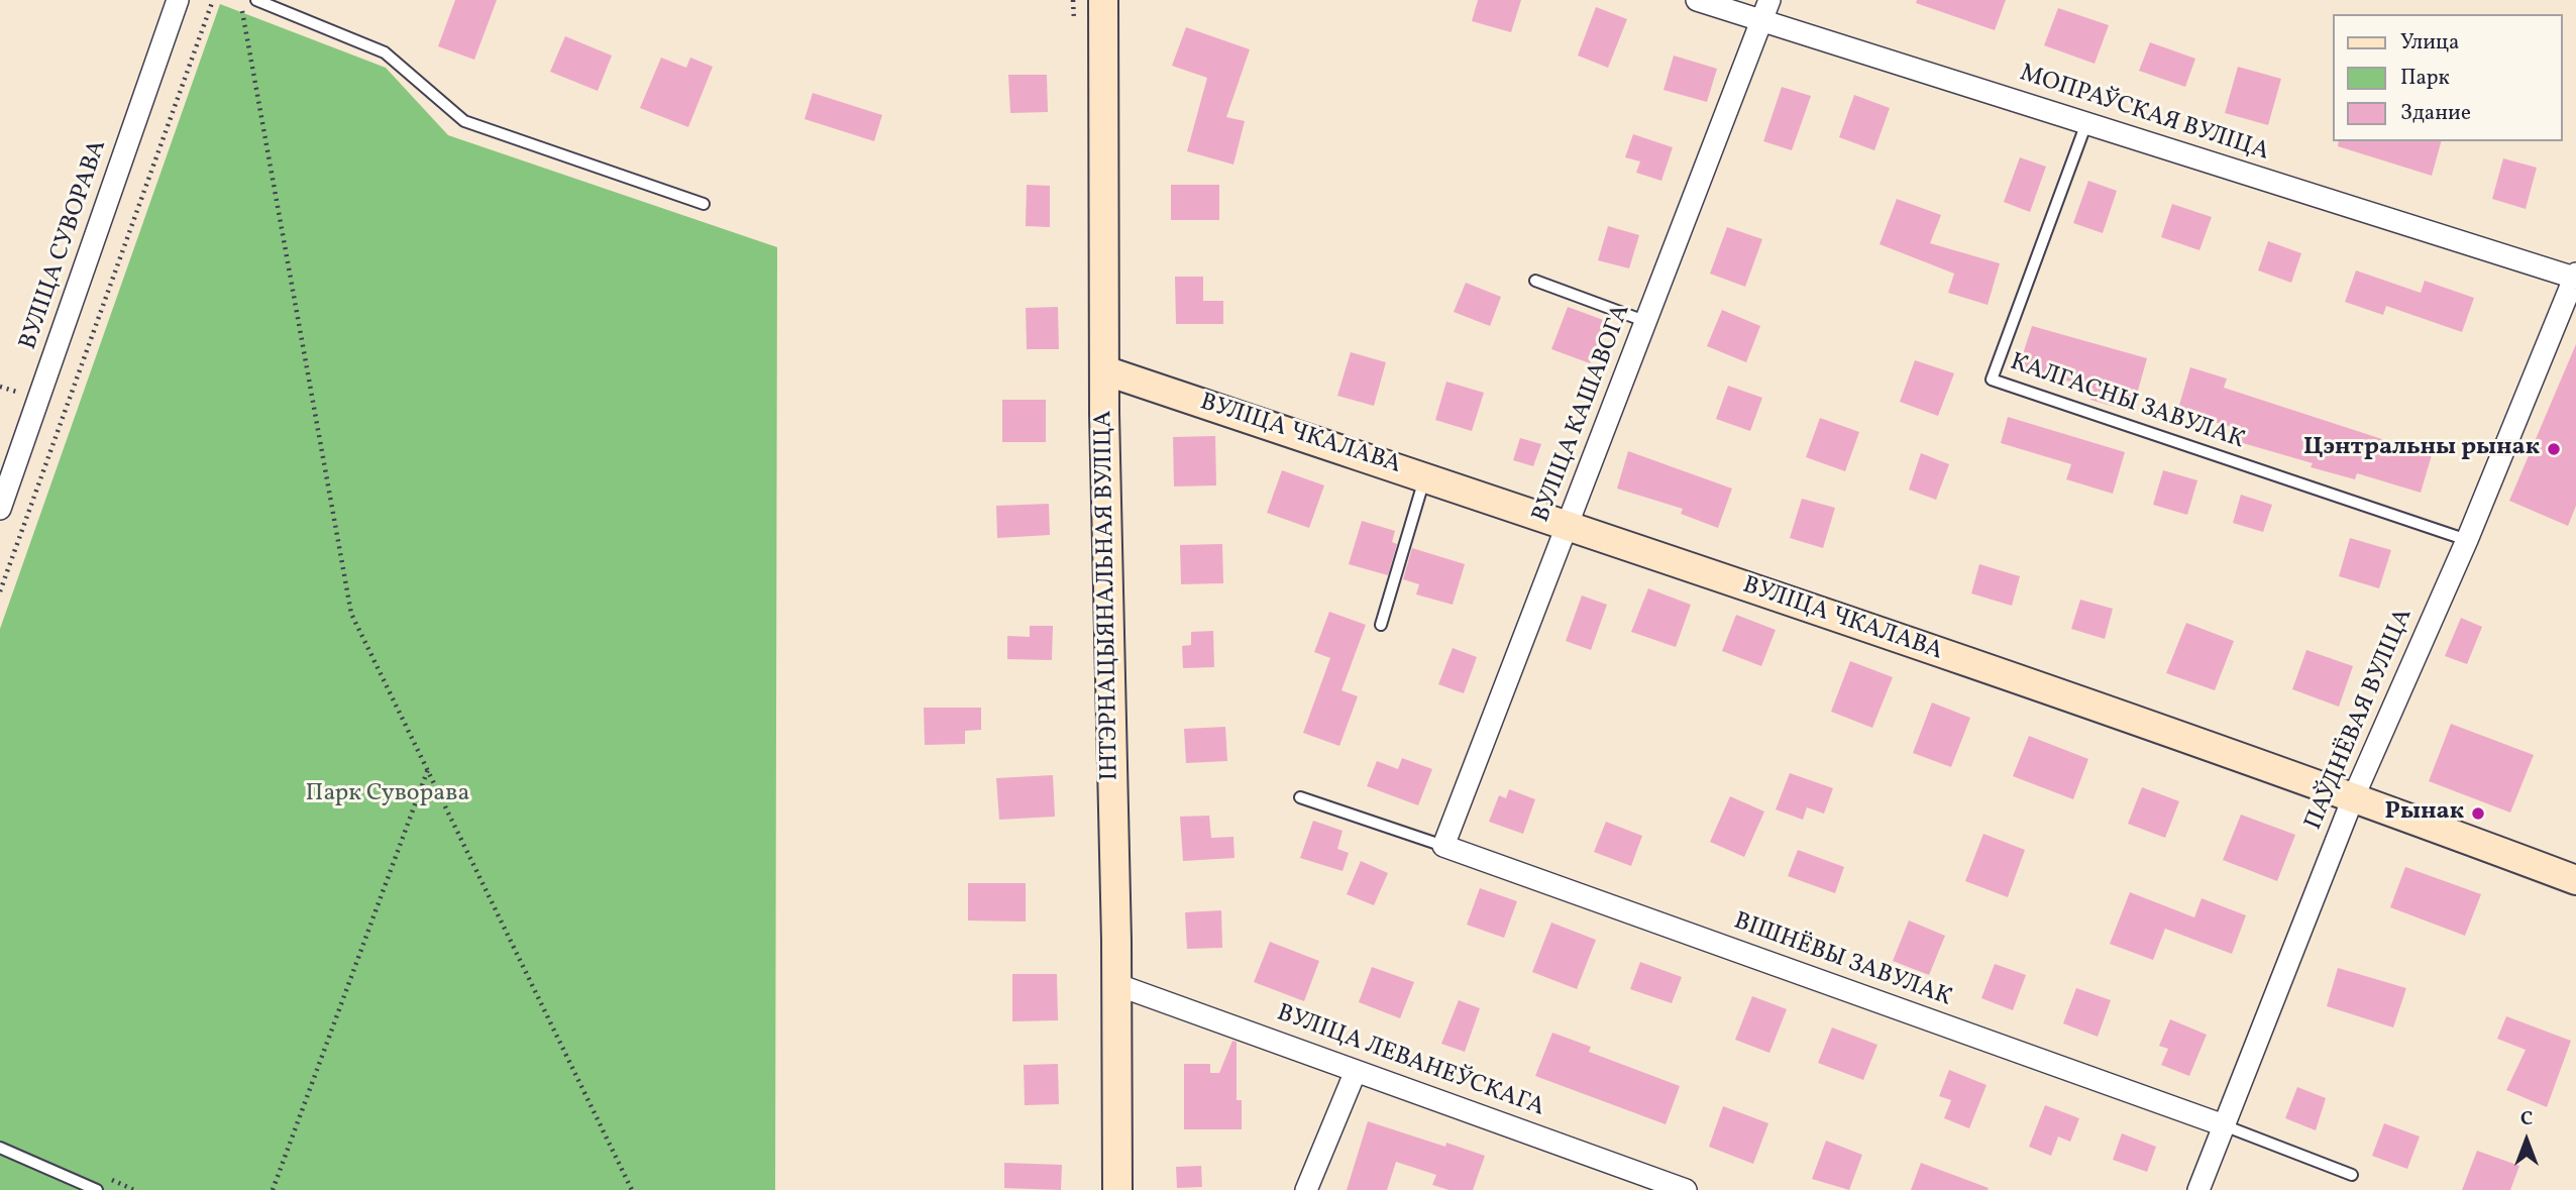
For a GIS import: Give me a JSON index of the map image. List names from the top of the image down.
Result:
{
  "streets": {
    "main road": ["ВУЛІЦА ЧКАЛАВА", "ІНТЭРНАЦЫЯНАЛЬНАЯ ВУЛІЦА"],
    "street": [
      "МОПРАЎСКАЯ ВУЛІЦА",
      "ВУЛІЦА СУВОРАВА",
      "ВУЛІЦА КАШАВОГА",
      "ПАЎДНЁВАЯ ВУЛІЦА",
      "ВІШНЁВЫ ЗАВУЛАК",
      "ВУЛІЦА ЛЕВАНЕЎСКАГА"
    ],
    "lane": ["КАЛГАСНЫ ЗАВУЛАК"]
  },
  "crossings": [
    ["МОПРАЎСКАЯ ВУЛІЦА", "КАЛГАСНЫ ЗАВУЛАК"],
    ["МОПРАЎСКАЯ ВУЛІЦА", "ВУЛІЦА КАШАВОГА"],
    ["МОПРАЎСКАЯ ВУЛІЦА", "ПАЎДНЁВАЯ ВУЛІЦА"],
    ["КАЛГАСНЫ ЗАВУЛАК", "ПАЎДНЁВАЯ ВУЛІЦА"],
    ["ВУЛІЦА КАШАВОГА", "ВУЛІЦА ЧКАЛАВА"],
    ["ВУЛІЦА КАШАВОГА", "ВІШНЁВЫ ЗАВУЛАК"],
    ["ВУЛІЦА ЧКАЛАВА", "ІНТЭРНАЦЫЯНАЛЬНАЯ ВУЛІЦА"],
    ["ВУЛІЦА ЧКАЛАВА", "ПАЎДНЁВАЯ ВУЛІЦА"],
    ["ІНТЭРНАЦЫЯНАЛЬНАЯ ВУЛІЦА", "ВУЛІЦА ЛЕВАНЕЎСКАГА"],
    ["ПАЎДНЁВАЯ ВУЛІЦА", "ВІШНЁВЫ ЗАВУЛАК"]
  ],
  "parks": ["Парк Суворава"],
  "places": ["Цэнтральны рынак", "Рынак"],
  "legend": ["Улица", "Парк", "Здание"],
  "north": "top"
}
